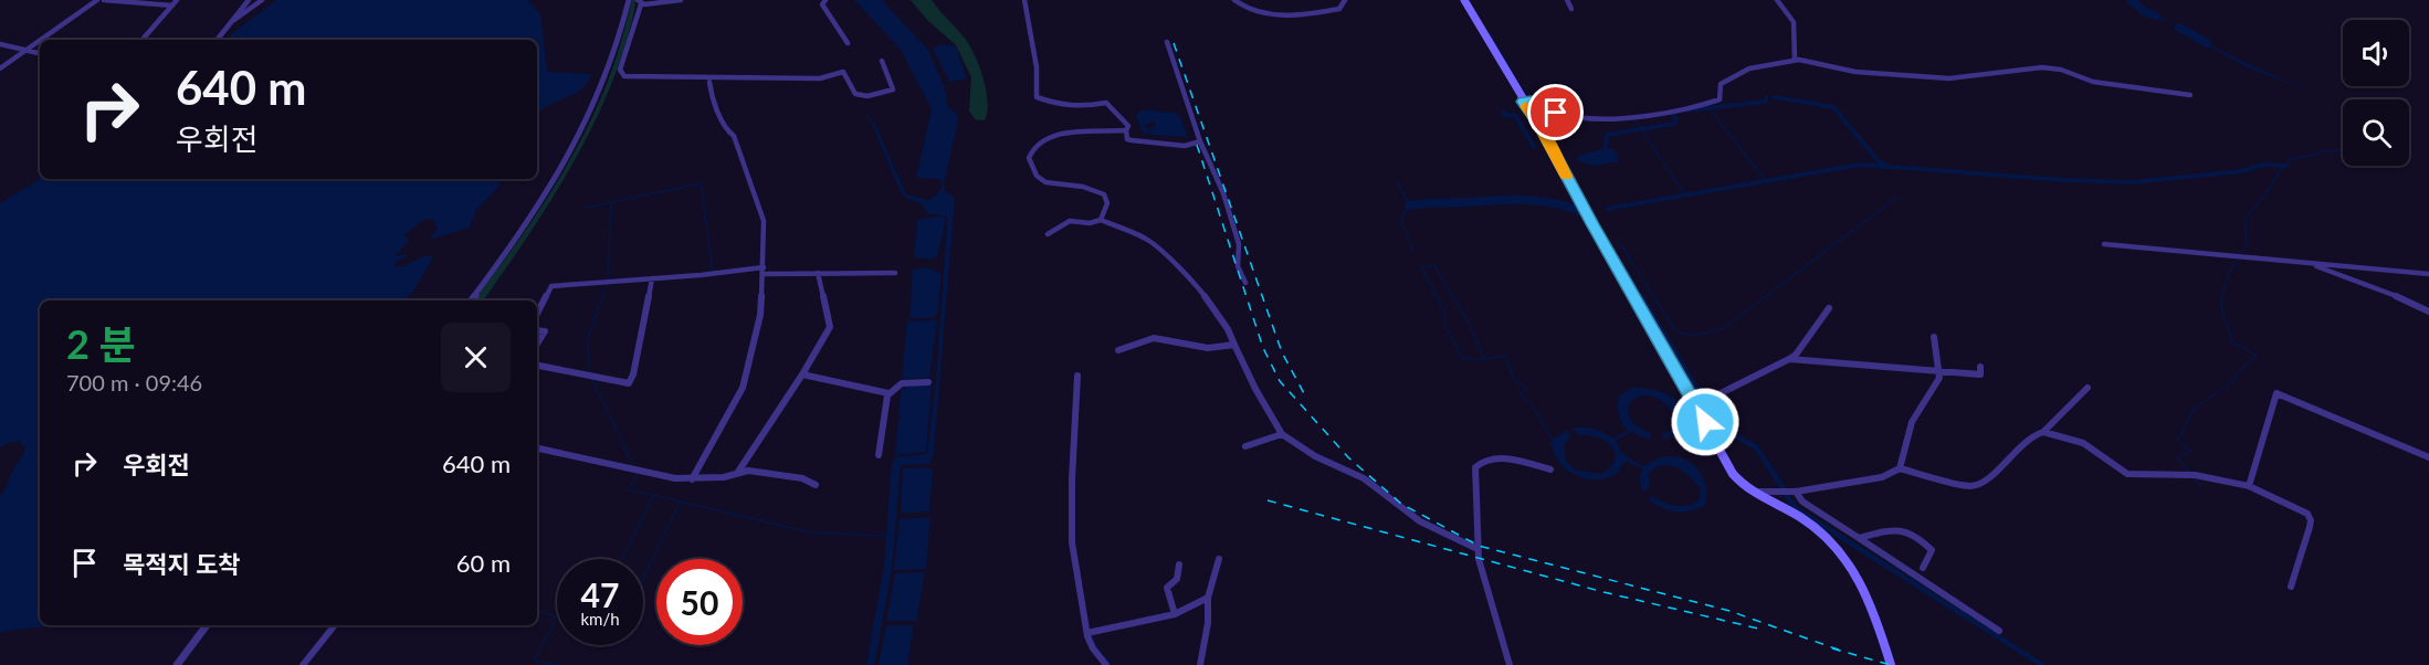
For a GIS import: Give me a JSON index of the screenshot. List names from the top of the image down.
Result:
{
  "page": {
    "turn": ["640 m", "우회전"],
    "heading": ["2 분", "700 m · 09:46"],
    "list": [
      {
        "name": "우회전",
        "value": "640 m"
      },
      {
        "name": "목적지 도착",
        "value": "60 m"
      }
    ],
    "speed": "47 km/h",
    "limit": "50"
  }
}
